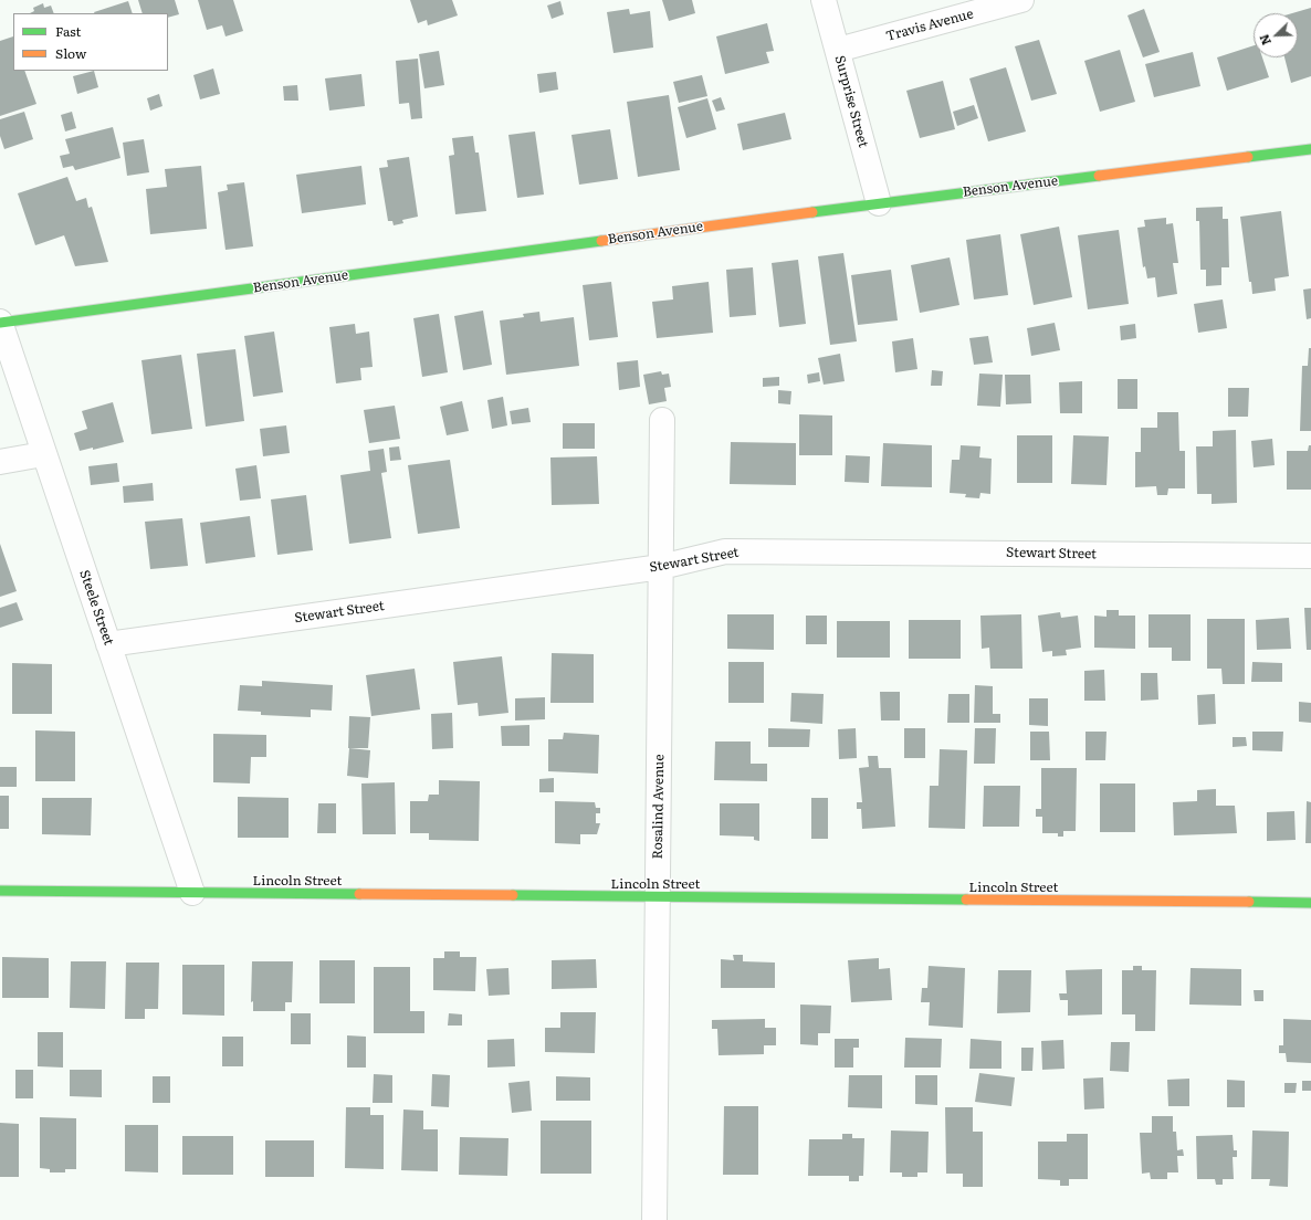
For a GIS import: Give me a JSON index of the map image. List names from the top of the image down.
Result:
{
  "streets": {
    "street": [
      "Travis Avenue",
      "Surprise Street",
      "Benson Avenue",
      "Stewart Street",
      "Steele Street",
      "Rosalind Avenue",
      "Lincoln Street"
    ]
  },
  "crossings": [
    ["Travis Avenue", "Surprise Street"],
    ["Surprise Street", "Benson Avenue"],
    ["Benson Avenue", "Steele Street"],
    ["Stewart Street", "Steele Street"],
    ["Stewart Street", "Rosalind Avenue"],
    ["Steele Street", "Lincoln Street"],
    ["Rosalind Avenue", "Lincoln Street"]
  ],
  "legend": ["Fast", "Slow"],
  "north": "bottom left"
}
